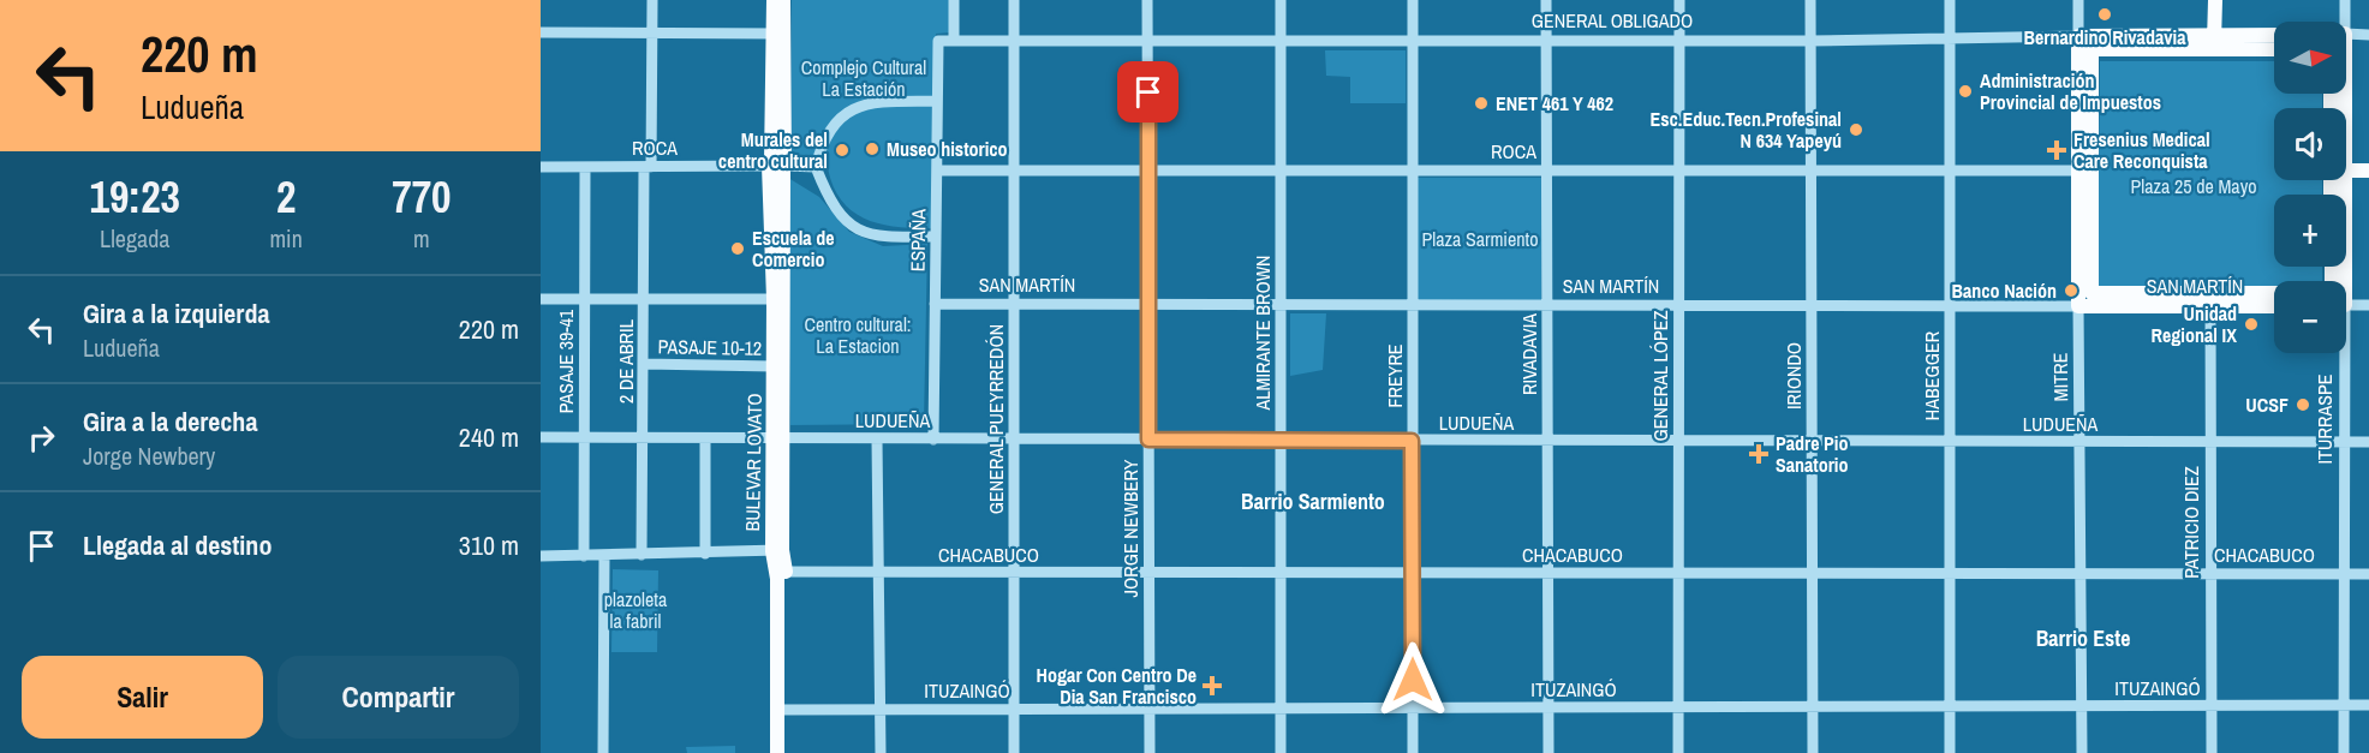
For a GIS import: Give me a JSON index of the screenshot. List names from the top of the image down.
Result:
{
  "streets": {
    "main road": [
      "GENERAL OBLIGADO",
      "SAN MARTÍN",
      "MITRE",
      "ITURRASPE",
      "BULEVAR LOVATO"
    ],
    "street": [
      "ROCA",
      "ESPAÑA",
      "ALMIRANTE BROWN",
      "PASAJE 10-12",
      "RIVADAVIA",
      "PASAJE 39-41",
      "2 DE ABRIL",
      "FREYRE",
      "GENERAL LÓPEZ",
      "IRIONDO",
      "HABEGGER",
      "GENERAL PUEYRREDÓN",
      "LUDUEÑA",
      "PATRICIO DIEZ",
      "JORGE NEWBERY",
      "CHACABUCO",
      "ITUZAINGÓ"
    ]
  },
  "crossings": [
    ["GENERAL OBLIGADO", "ESPAÑA"],
    ["GENERAL OBLIGADO", "ALMIRANTE BROWN"],
    ["GENERAL OBLIGADO", "RIVADAVIA"],
    ["GENERAL OBLIGADO", "FREYRE"],
    ["GENERAL OBLIGADO", "GENERAL LÓPEZ"],
    ["GENERAL OBLIGADO", "IRIONDO"],
    ["GENERAL OBLIGADO", "HABEGGER"],
    ["GENERAL OBLIGADO", "MITRE"],
    ["GENERAL OBLIGADO", "GENERAL PUEYRREDÓN"],
    ["GENERAL OBLIGADO", "JORGE NEWBERY"],
    ["ROCA", "ESPAÑA"],
    ["ROCA", "ALMIRANTE BROWN"],
    ["ROCA", "RIVADAVIA"],
    ["ROCA", "PASAJE 39-41"],
    ["ROCA", "2 DE ABRIL"],
    ["ROCA", "FREYRE"],
    ["ROCA", "GENERAL LÓPEZ"],
    ["ROCA", "IRIONDO"],
    ["ROCA", "HABEGGER"],
    ["ROCA", "MITRE"],
    ["ROCA", "GENERAL PUEYRREDÓN"],
    ["ROCA", "BULEVAR LOVATO"],
    ["ROCA", "JORGE NEWBERY"],
    ["ESPAÑA", "SAN MARTÍN"],
    ["ESPAÑA", "LUDUEÑA"],
    ["SAN MARTÍN", "ALMIRANTE BROWN"],
    ["SAN MARTÍN", "RIVADAVIA"],
    ["SAN MARTÍN", "FREYRE"],
    ["SAN MARTÍN", "GENERAL LÓPEZ"],
    ["SAN MARTÍN", "IRIONDO"],
    ["SAN MARTÍN", "HABEGGER"],
    ["SAN MARTÍN", "MITRE"],
    ["SAN MARTÍN", "GENERAL PUEYRREDÓN"],
    ["SAN MARTÍN", "PATRICIO DIEZ"],
    ["SAN MARTÍN", "JORGE NEWBERY"],
    ["ALMIRANTE BROWN", "LUDUEÑA"],
    ["ALMIRANTE BROWN", "CHACABUCO"],
    ["ALMIRANTE BROWN", "ITUZAINGÓ"],
    ["PASAJE 10-12", "2 DE ABRIL"],
    ["PASAJE 10-12", "BULEVAR LOVATO"],
    ["RIVADAVIA", "LUDUEÑA"],
    ["RIVADAVIA", "CHACABUCO"],
    ["RIVADAVIA", "ITUZAINGÓ"],
    ["PASAJE 39-41", "LUDUEÑA"],
    ["2 DE ABRIL", "LUDUEÑA"],
    ["FREYRE", "LUDUEÑA"],
    ["FREYRE", "CHACABUCO"],
    ["FREYRE", "ITUZAINGÓ"],
    ["GENERAL LÓPEZ", "LUDUEÑA"],
    ["GENERAL LÓPEZ", "CHACABUCO"],
    ["GENERAL LÓPEZ", "ITUZAINGÓ"],
    ["IRIONDO", "LUDUEÑA"],
    ["IRIONDO", "CHACABUCO"],
    ["IRIONDO", "ITUZAINGÓ"],
    ["HABEGGER", "LUDUEÑA"],
    ["HABEGGER", "CHACABUCO"],
    ["HABEGGER", "ITUZAINGÓ"],
    ["MITRE", "LUDUEÑA"],
    ["MITRE", "CHACABUCO"],
    ["MITRE", "ITUZAINGÓ"],
    ["GENERAL PUEYRREDÓN", "LUDUEÑA"],
    ["GENERAL PUEYRREDÓN", "CHACABUCO"],
    ["GENERAL PUEYRREDÓN", "ITUZAINGÓ"],
    ["ITURRASPE", "LUDUEÑA"],
    ["ITURRASPE", "CHACABUCO"],
    ["ITURRASPE", "ITUZAINGÓ"],
    ["LUDUEÑA", "BULEVAR LOVATO"],
    ["LUDUEÑA", "PATRICIO DIEZ"],
    ["LUDUEÑA", "JORGE NEWBERY"],
    ["BULEVAR LOVATO", "CHACABUCO"],
    ["BULEVAR LOVATO", "ITUZAINGÓ"],
    ["PATRICIO DIEZ", "CHACABUCO"],
    ["PATRICIO DIEZ", "ITUZAINGÓ"],
    ["JORGE NEWBERY", "CHACABUCO"],
    ["JORGE NEWBERY", "ITUZAINGÓ"]
  ],
  "districts": ["Barrio Sarmiento", "Barrio Este"],
  "parks": [
    "Complejo Cultural La Estación",
    "Plaza 25 de Mayo",
    "Plaza Sarmiento",
    "Centro cultural: La Estacion",
    "plazoleta la fabril"
  ],
  "places": {
    "other": [
      "Bernardino Rivadavia",
      "Administración Provincial de Impuestos",
      "ENET 461 Y 462",
      "Esc.Educ.Tecn.Profesinal N 634 Yapeyú",
      "Museo historico",
      "Murales del centro cultural",
      "Escuela de Comercio",
      "Banco Nación",
      "Unidad Regional IX",
      "UCSF"
    ],
    "health": ["Fresenius Medical Care Reconquista", "Padre Pio Sanatorio", "Hogar Con Centro De Dia San Francisco"]
  },
  "north": "right",
  "page": {
    "turn": ["220 m", "Ludueña"],
    "map_buttons": ["+", "−"],
    "eta": [
      "19:23",
      "Llegada",
      "2",
      "min",
      "770",
      "m"
    ],
    "list": [
      {
        "name": "Gira a la izquierda",
        "note": "Ludueña",
        "value": "220 m"
      },
      {
        "name": "Gira a la derecha",
        "note": "Jorge Newbery",
        "value": "240 m"
      },
      {
        "name": "Llegada al destino",
        "value": "310 m"
      }
    ],
    "buttons": ["Salir", "Compartir"]
  }
}
